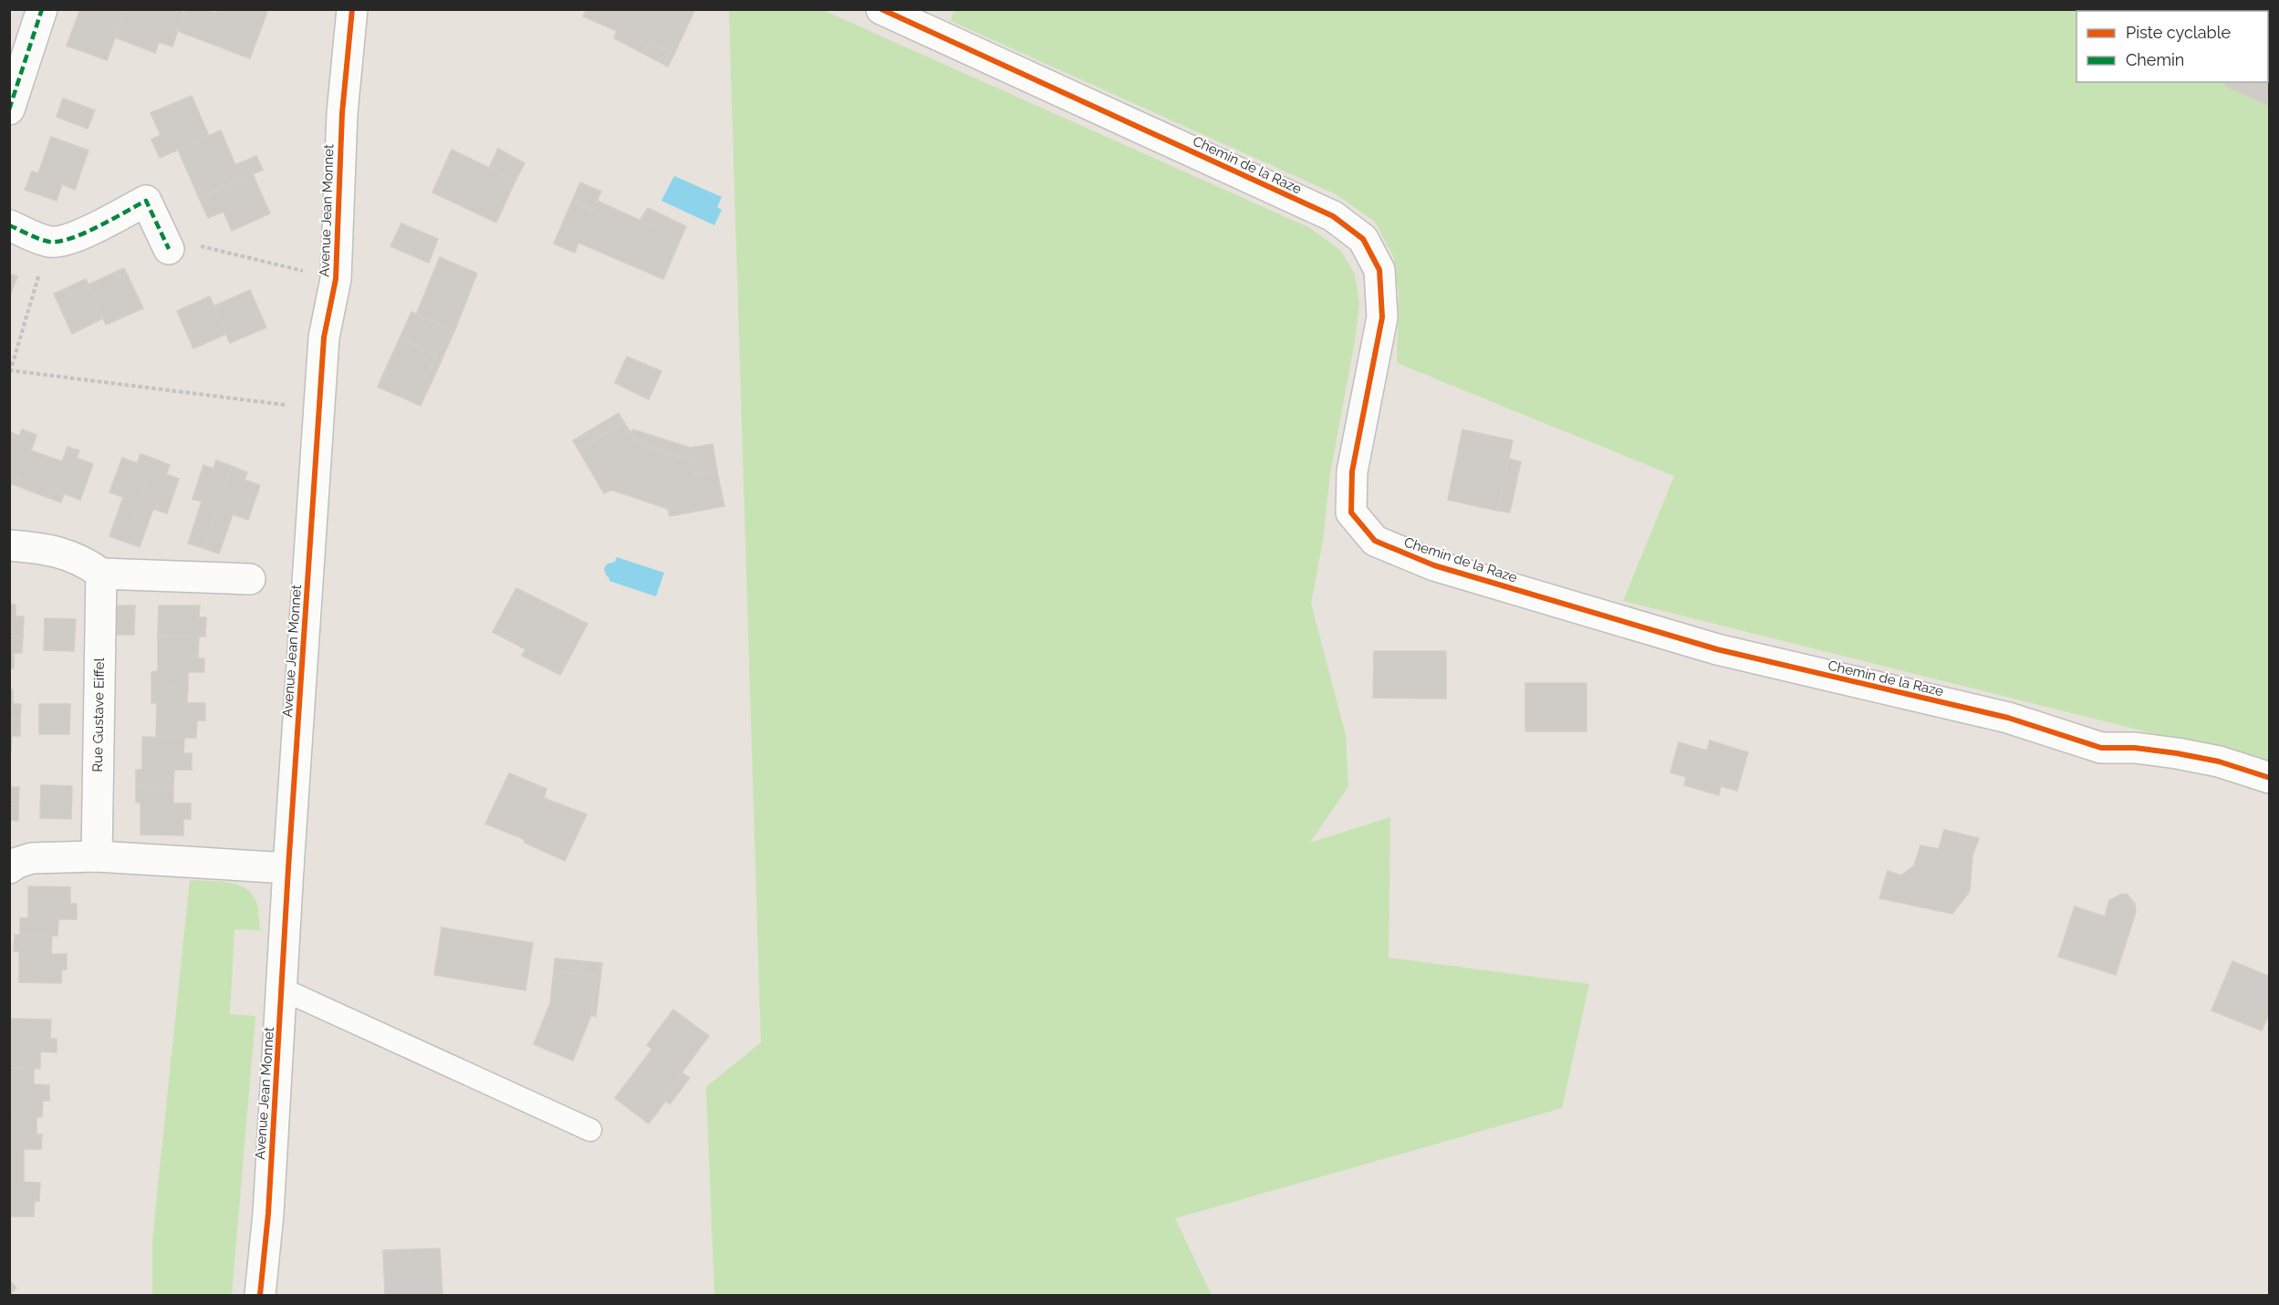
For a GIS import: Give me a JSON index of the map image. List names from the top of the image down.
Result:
{
  "streets": {
    "street": ["Chemin de la Raze", "Avenue Jean Monnet", "Rue Gustave Eiffel"]
  },
  "legend": ["Piste cyclable", "Chemin"]
}
